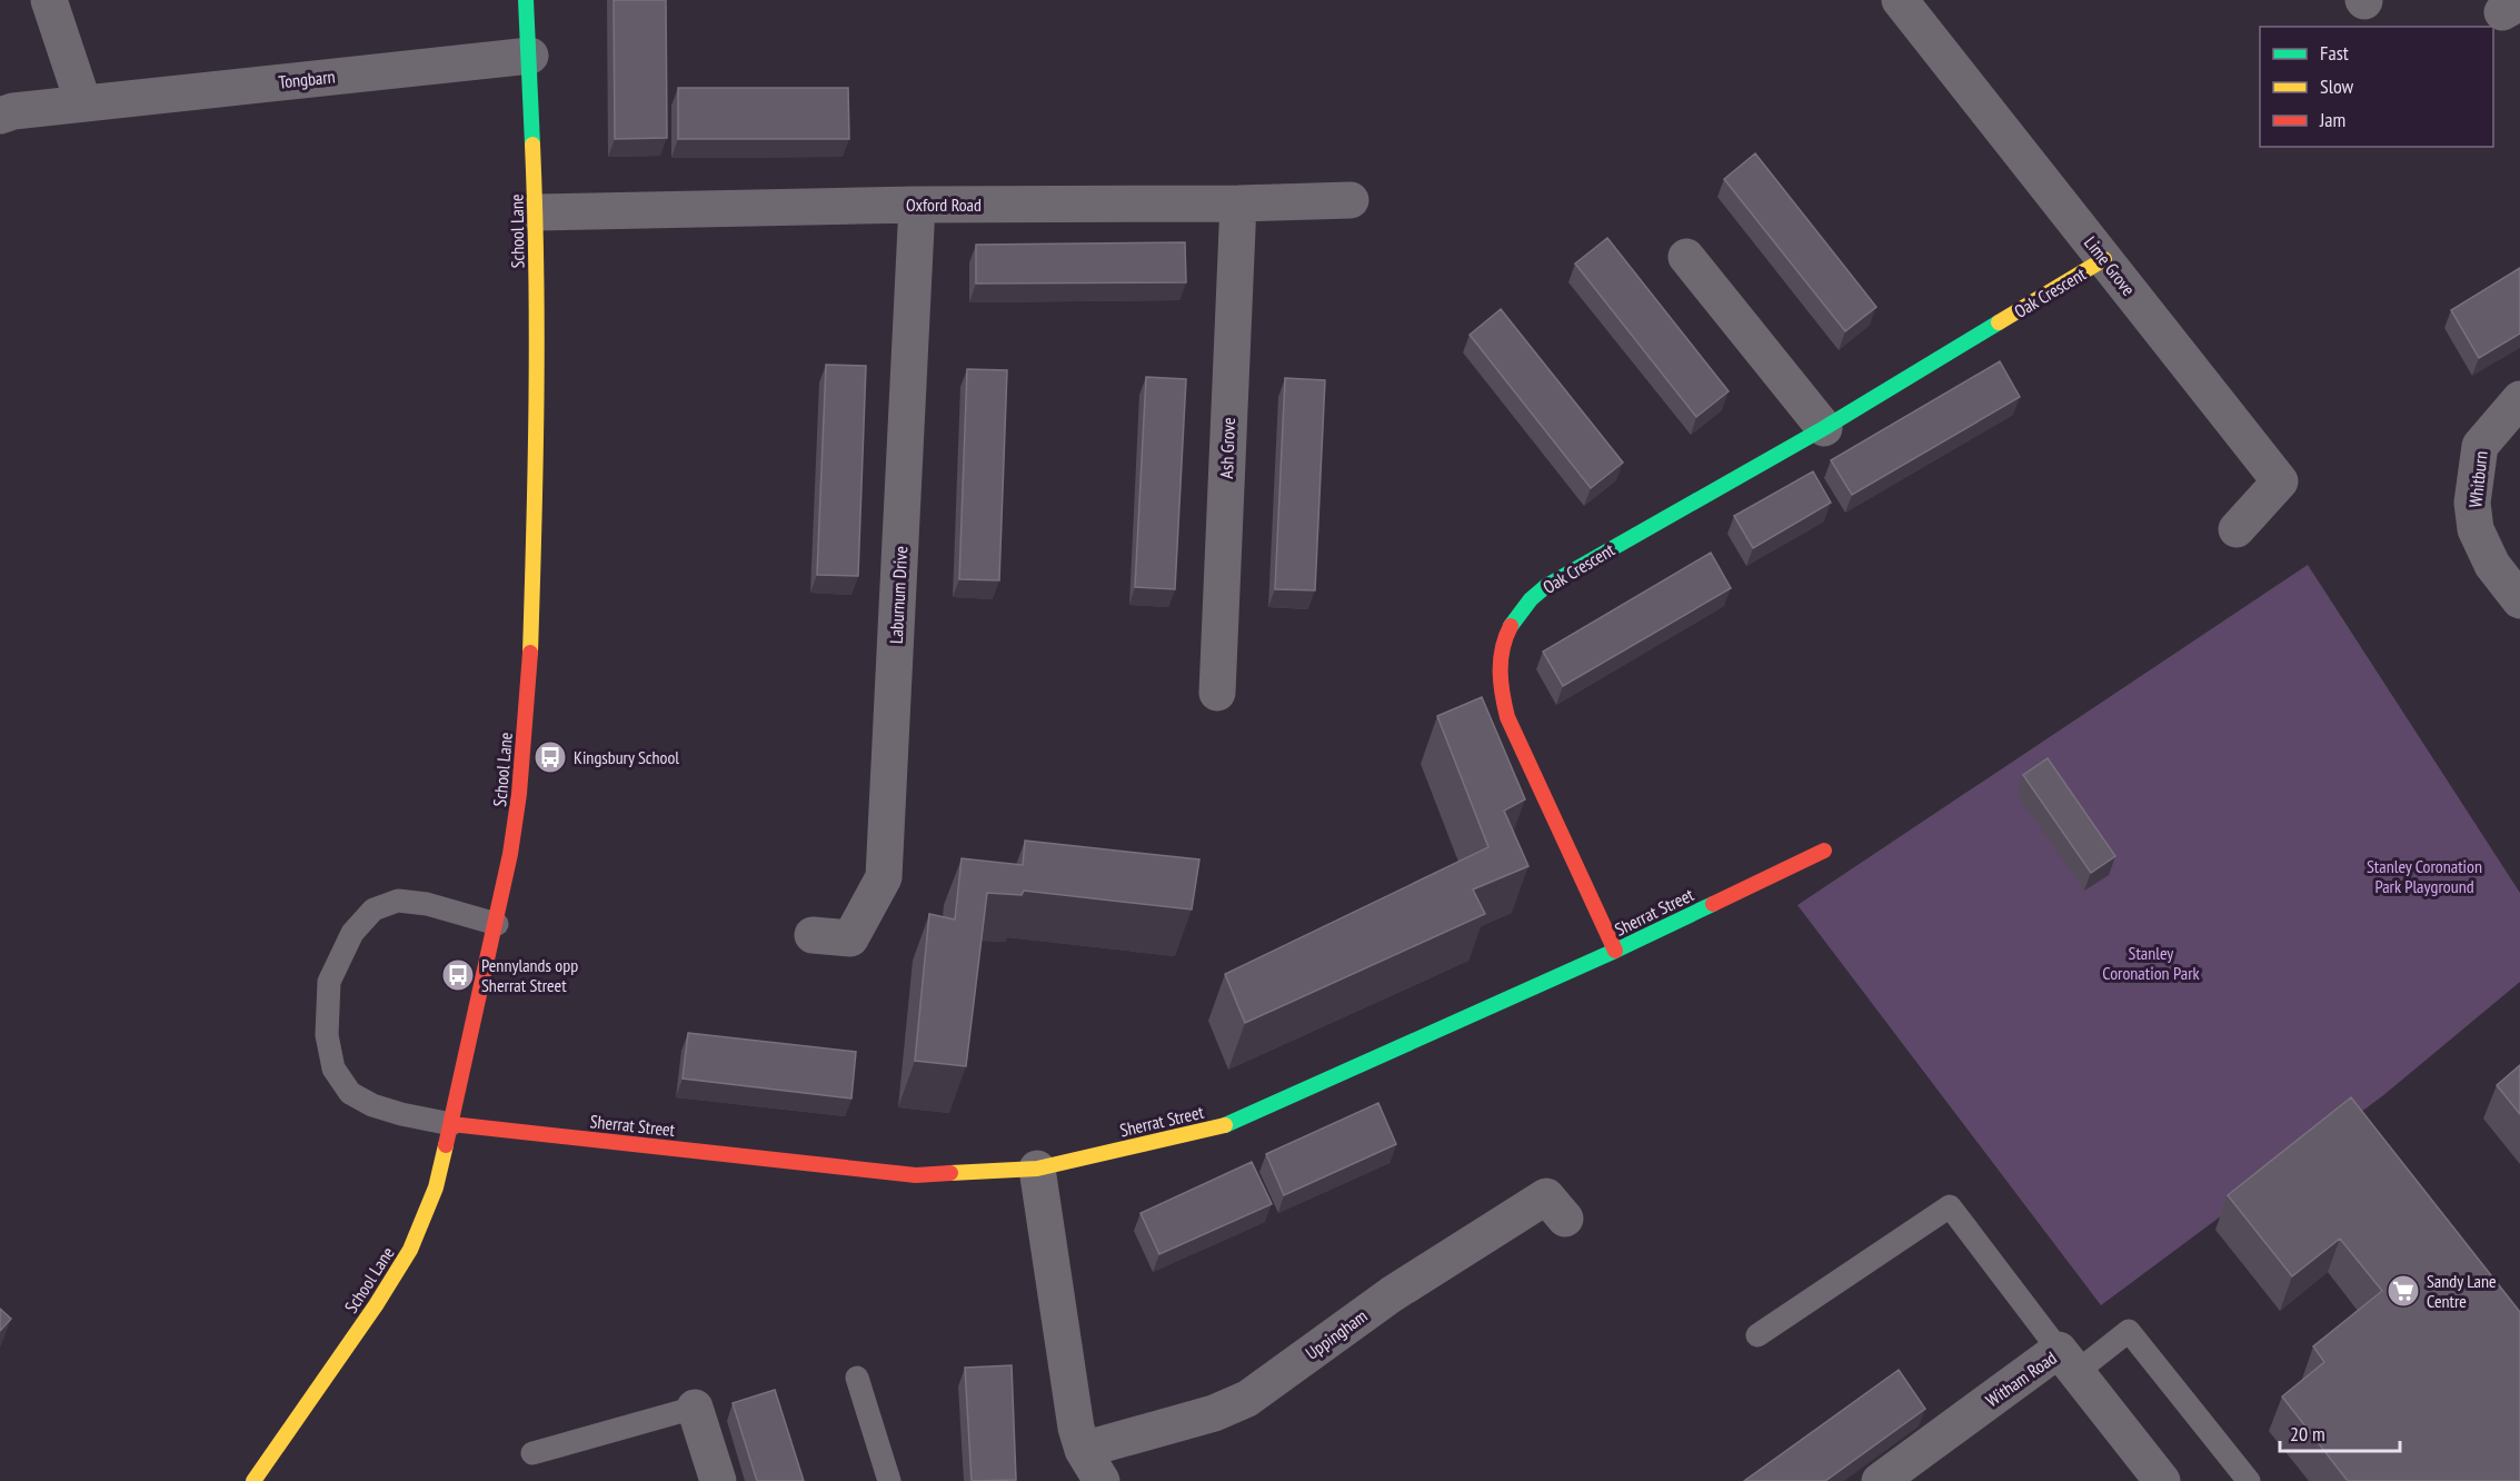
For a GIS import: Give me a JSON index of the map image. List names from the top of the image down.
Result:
{
  "streets": {
    "street": [
      "Tongbarn",
      "Oxford Road",
      "School Lane",
      "Lime Grove",
      "Oak Crescent",
      "Ash Grove",
      "Whitburn",
      "Laburnum Drive",
      "Sherrat Street",
      "Uppingham",
      "Witham Road"
    ]
  },
  "crossings": [
    ["Tongbarn", "School Lane"],
    ["Oxford Road", "School Lane"],
    ["Oxford Road", "Ash Grove"],
    ["Oxford Road", "Laburnum Drive"],
    ["School Lane", "Sherrat Street"],
    ["Lime Grove", "Oak Crescent"],
    ["Oak Crescent", "Sherrat Street"]
  ],
  "parks": ["Stanley Coronation Park Playground", "Stanley Coronation Park"],
  "places": {
    "bus stop": ["Kingsbury School", "Pennylands opp Sherrat Street"],
    "supermarket": ["Sandy Lane Centre"]
  },
  "legend": ["Fast", "Slow", "Jam"],
  "scale_bar": "20 m"
}
